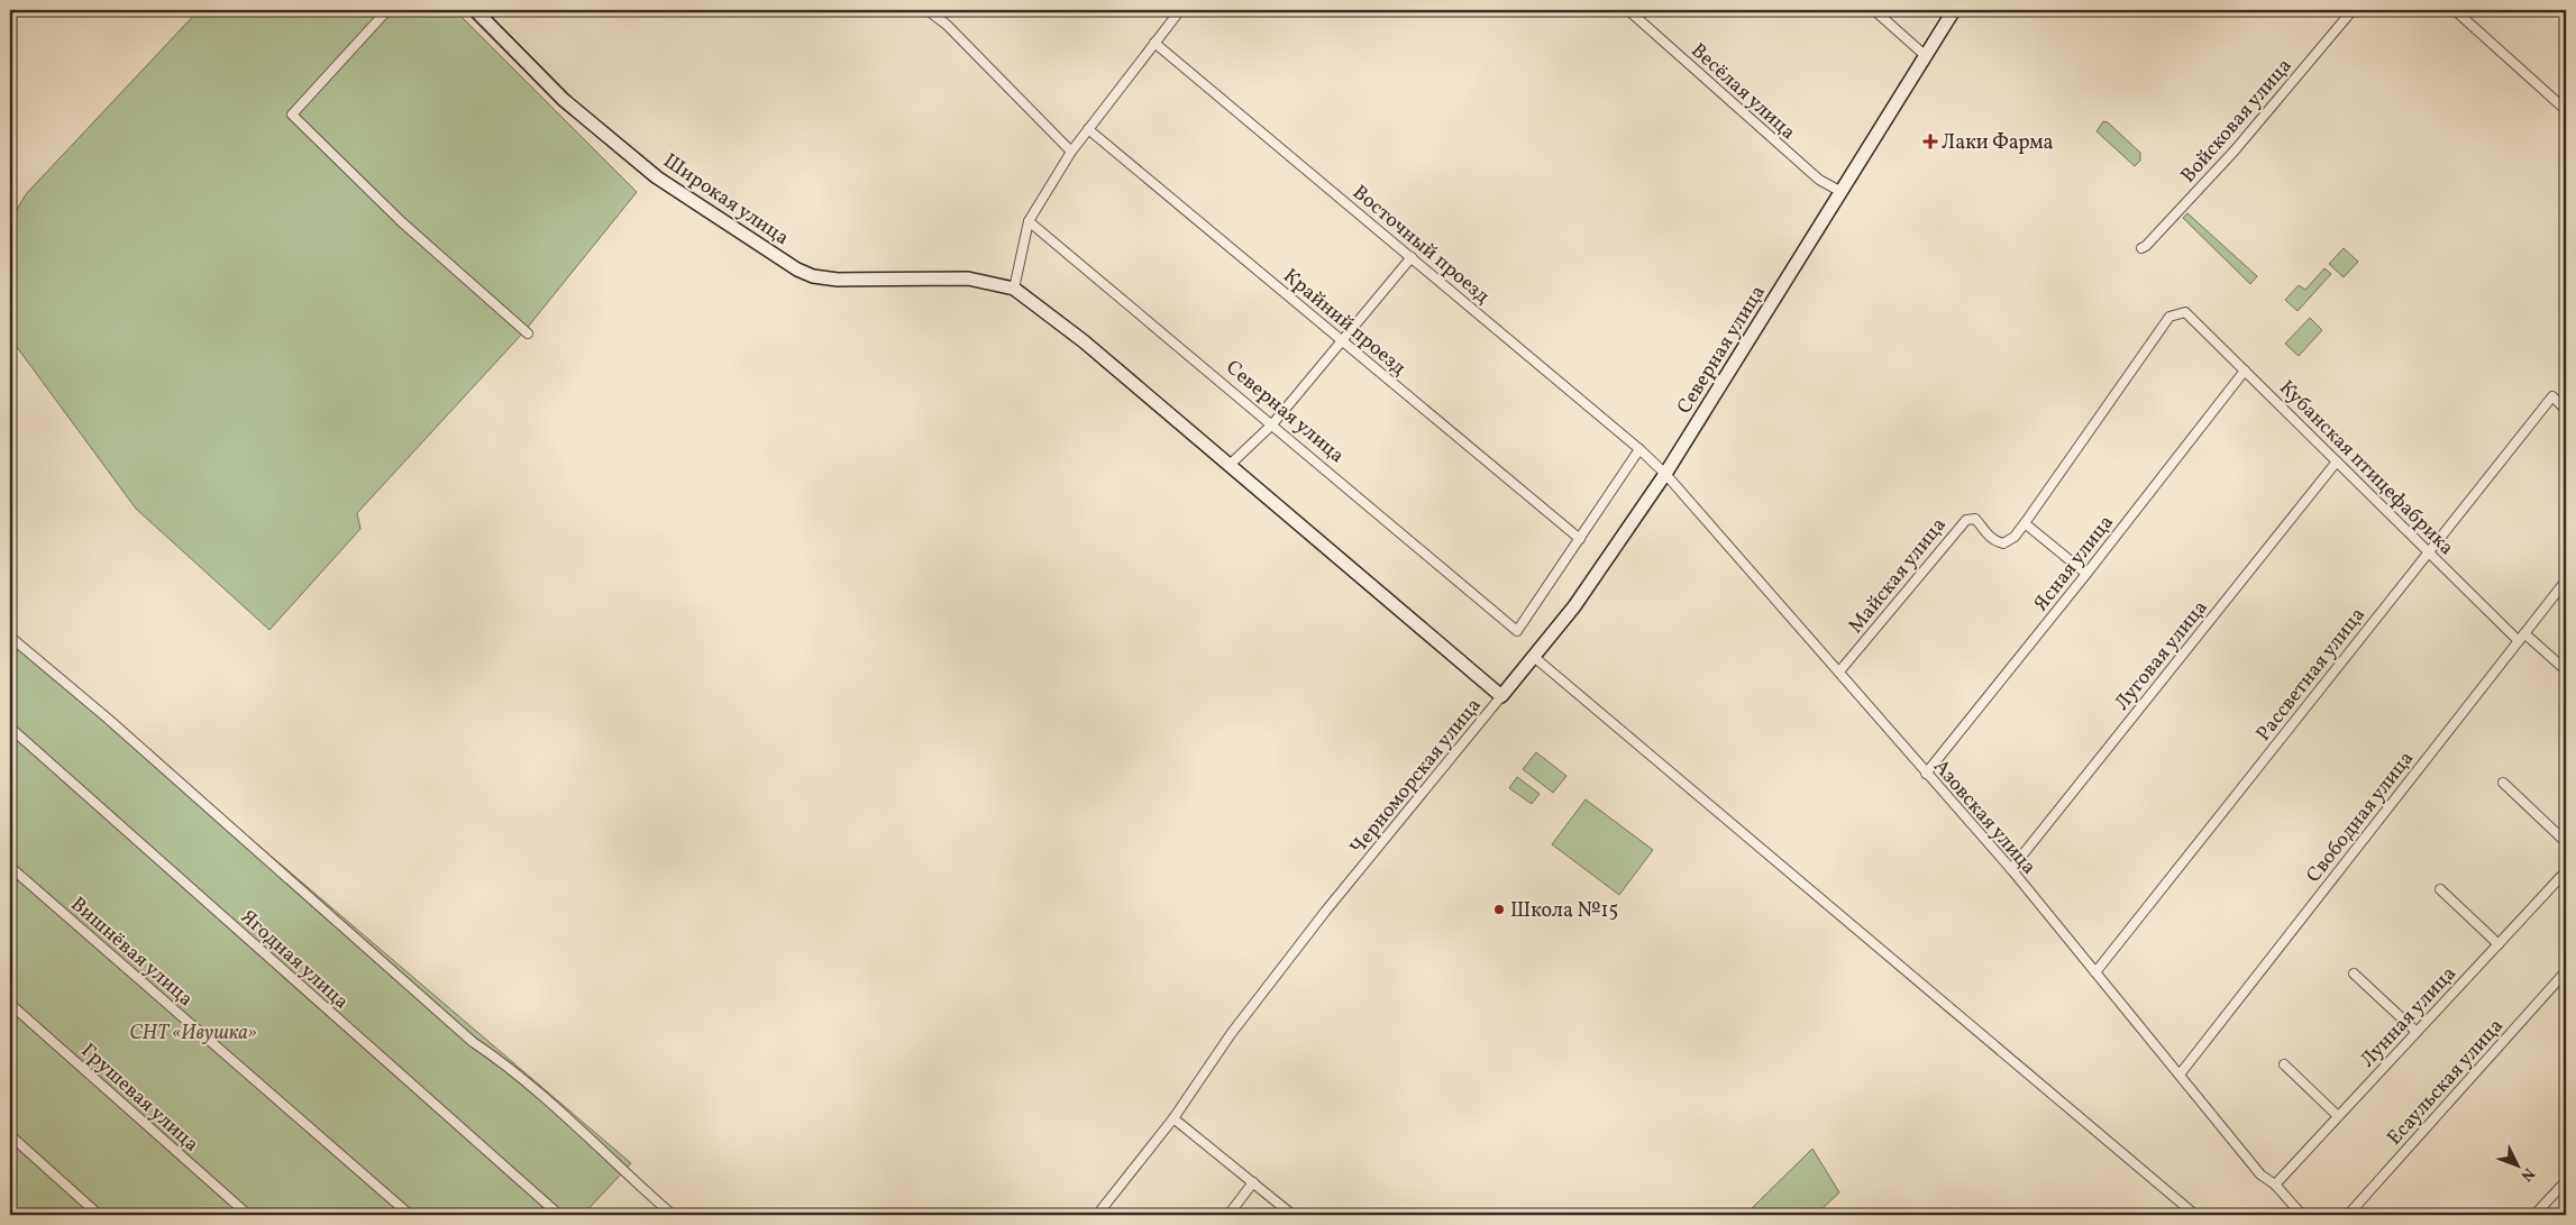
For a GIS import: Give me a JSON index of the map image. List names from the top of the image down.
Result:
{
  "streets": {
    "street": [
      "Весёлая улица",
      "Войсковая улица",
      "Широкая улица",
      "Восточный проезд",
      "Крайний проезд",
      "Северная улица",
      "Кубанская птицефабрика",
      "Ясная улица",
      "Майская улица",
      "Луговая улица",
      "Рассветная улица",
      "Черноморская улица",
      "Азовская улица",
      "Свободная улица",
      "Вишнёвая улица",
      "Ягодная улица",
      "Лунная улица",
      "Есаульская улица",
      "Грушевая улица"
    ]
  },
  "crossings": [
    ["Весёлая улица", "Северная улица"],
    ["Восточный проезд", "Северная улица"],
    ["Восточный проезд", "Азовская улица"],
    ["Крайний проезд", "Северная улица"],
    ["Северная улица", "Черноморская улица"],
    ["Северная улица", "Азовская улица"],
    ["Кубанская птицефабрика", "Ясная улица"],
    ["Кубанская птицефабрика", "Майская улица"],
    ["Кубанская птицефабрика", "Луговая улица"],
    ["Кубанская птицефабрика", "Рассветная улица"],
    ["Кубанская птицефабрика", "Свободная улица"],
    ["Ясная улица", "Азовская улица"],
    ["Майская улица", "Азовская улица"],
    ["Луговая улица", "Азовская улица"],
    ["Рассветная улица", "Азовская улица"],
    ["Азовская улица", "Свободная улица"],
    ["Азовская улица", "Лунная улица"]
  ],
  "parks": ["СНТ «Ивушка»"],
  "places": {
    "health": ["Лаки Фарма"],
    "other": ["Школа №15"]
  },
  "north": "bottom right"
}
